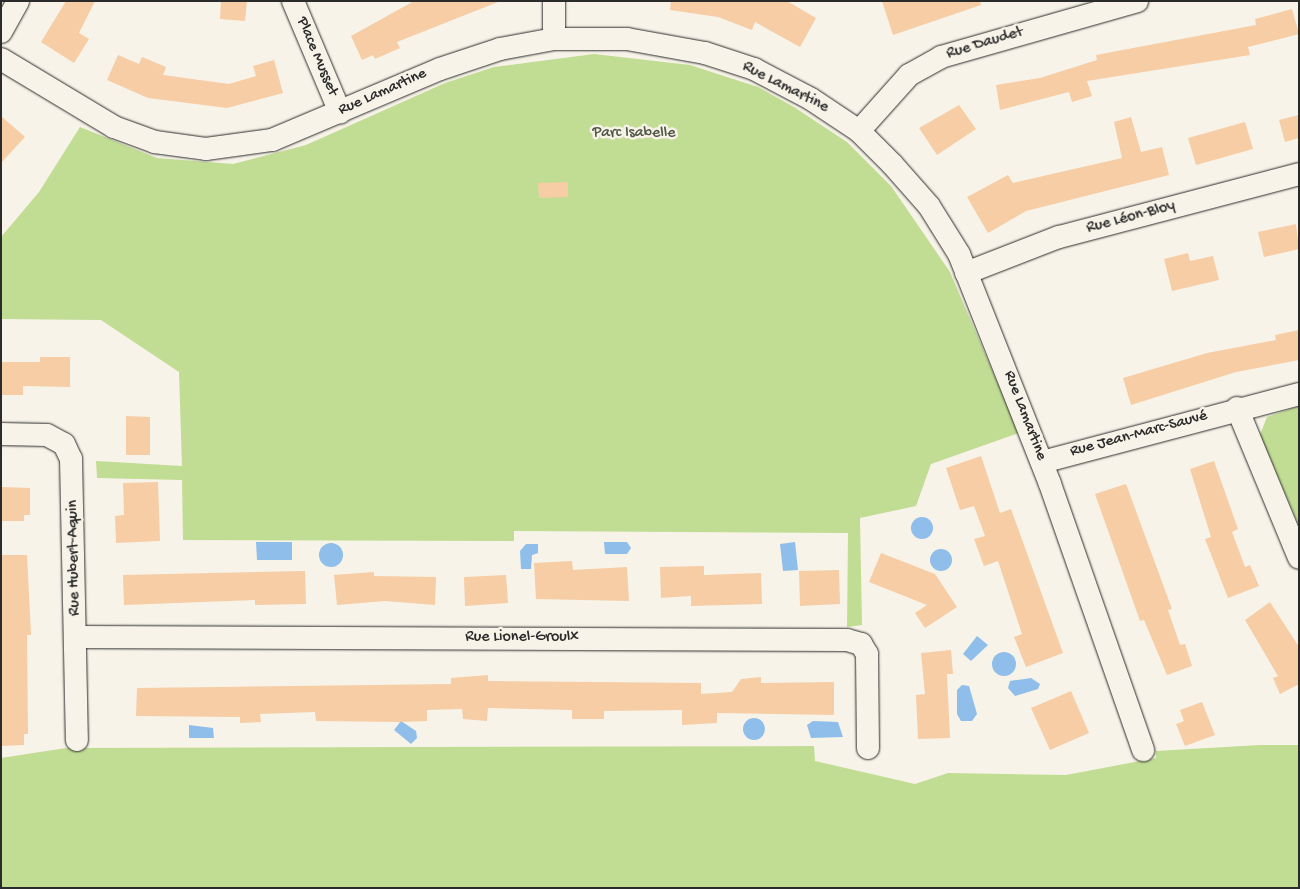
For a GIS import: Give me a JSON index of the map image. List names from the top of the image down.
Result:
{
  "streets": {
    "street": [
      "Rue Daudet",
      "Place Musset",
      "Rue Lamartine",
      "Rue Léon-Bloy",
      "Rue Jean-Marc-Sauvé",
      "Rue Hubert-Aquin",
      "Rue Lionel-Groulx"
    ]
  },
  "crossings": [
    ["Rue Daudet", "Rue Lamartine"],
    ["Place Musset", "Rue Lamartine"],
    ["Rue Lamartine", "Rue Léon-Bloy"],
    ["Rue Lamartine", "Rue Jean-Marc-Sauvé"],
    ["Rue Hubert-Aquin", "Rue Lionel-Groulx"]
  ],
  "parks": ["Parc Isabelle"]
}
